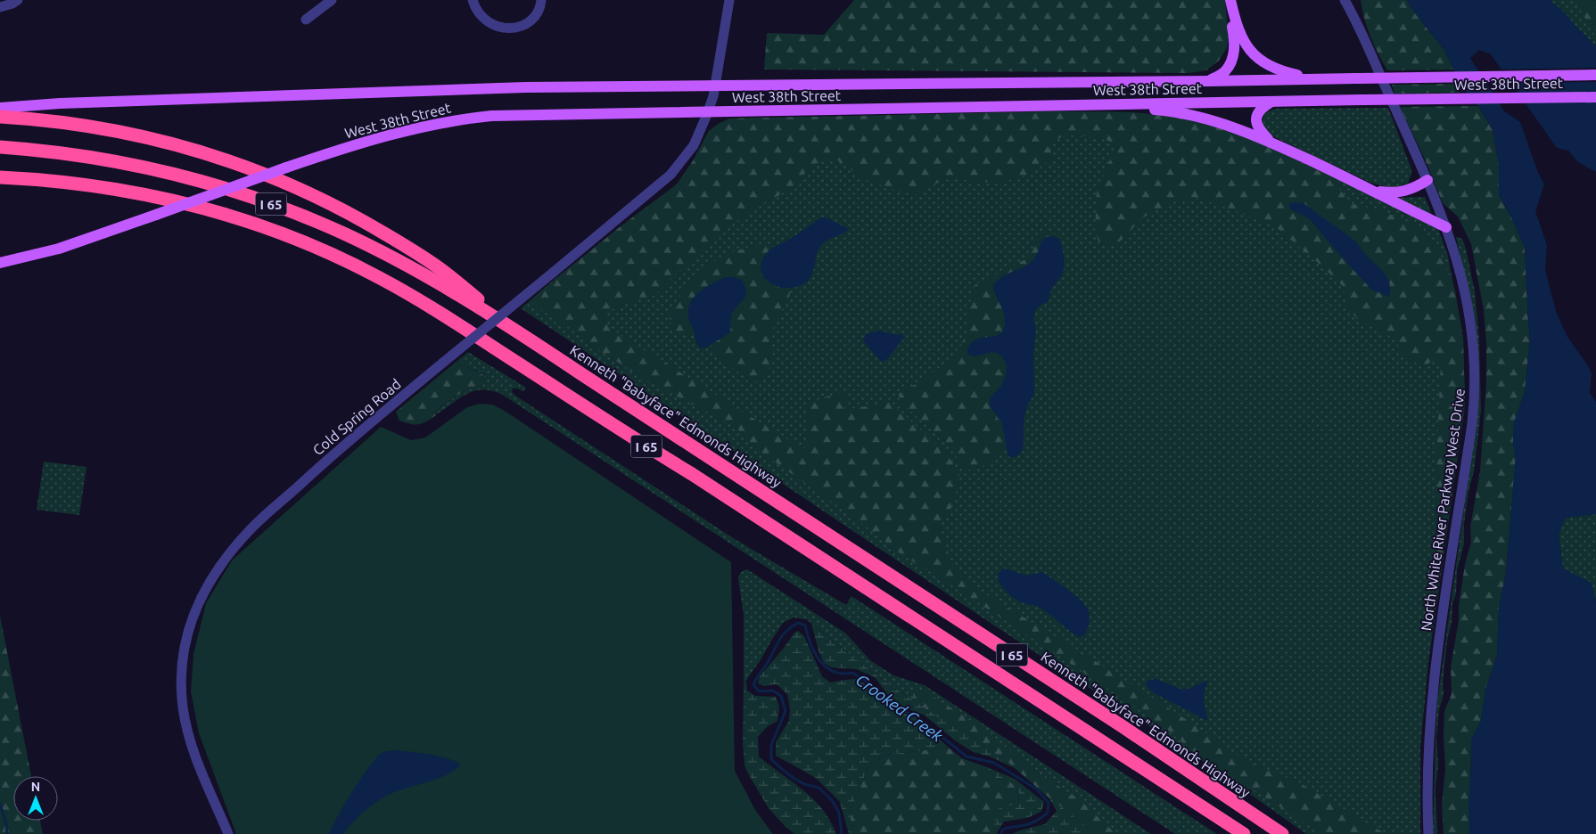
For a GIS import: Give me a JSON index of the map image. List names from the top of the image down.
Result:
{
  "streets": {
    "highway": ["I 65", "Kenneth \"Babyface\" Edmonds Highway"],
    "main road": ["West 38th Street"],
    "street": ["Cold Spring Road", "North White River Parkway West Drive"]
  },
  "crossings": [
    ["West 38th Street", "Cold Spring Road"]
  ],
  "water": ["Crooked Creek"],
  "north": "top"
}
